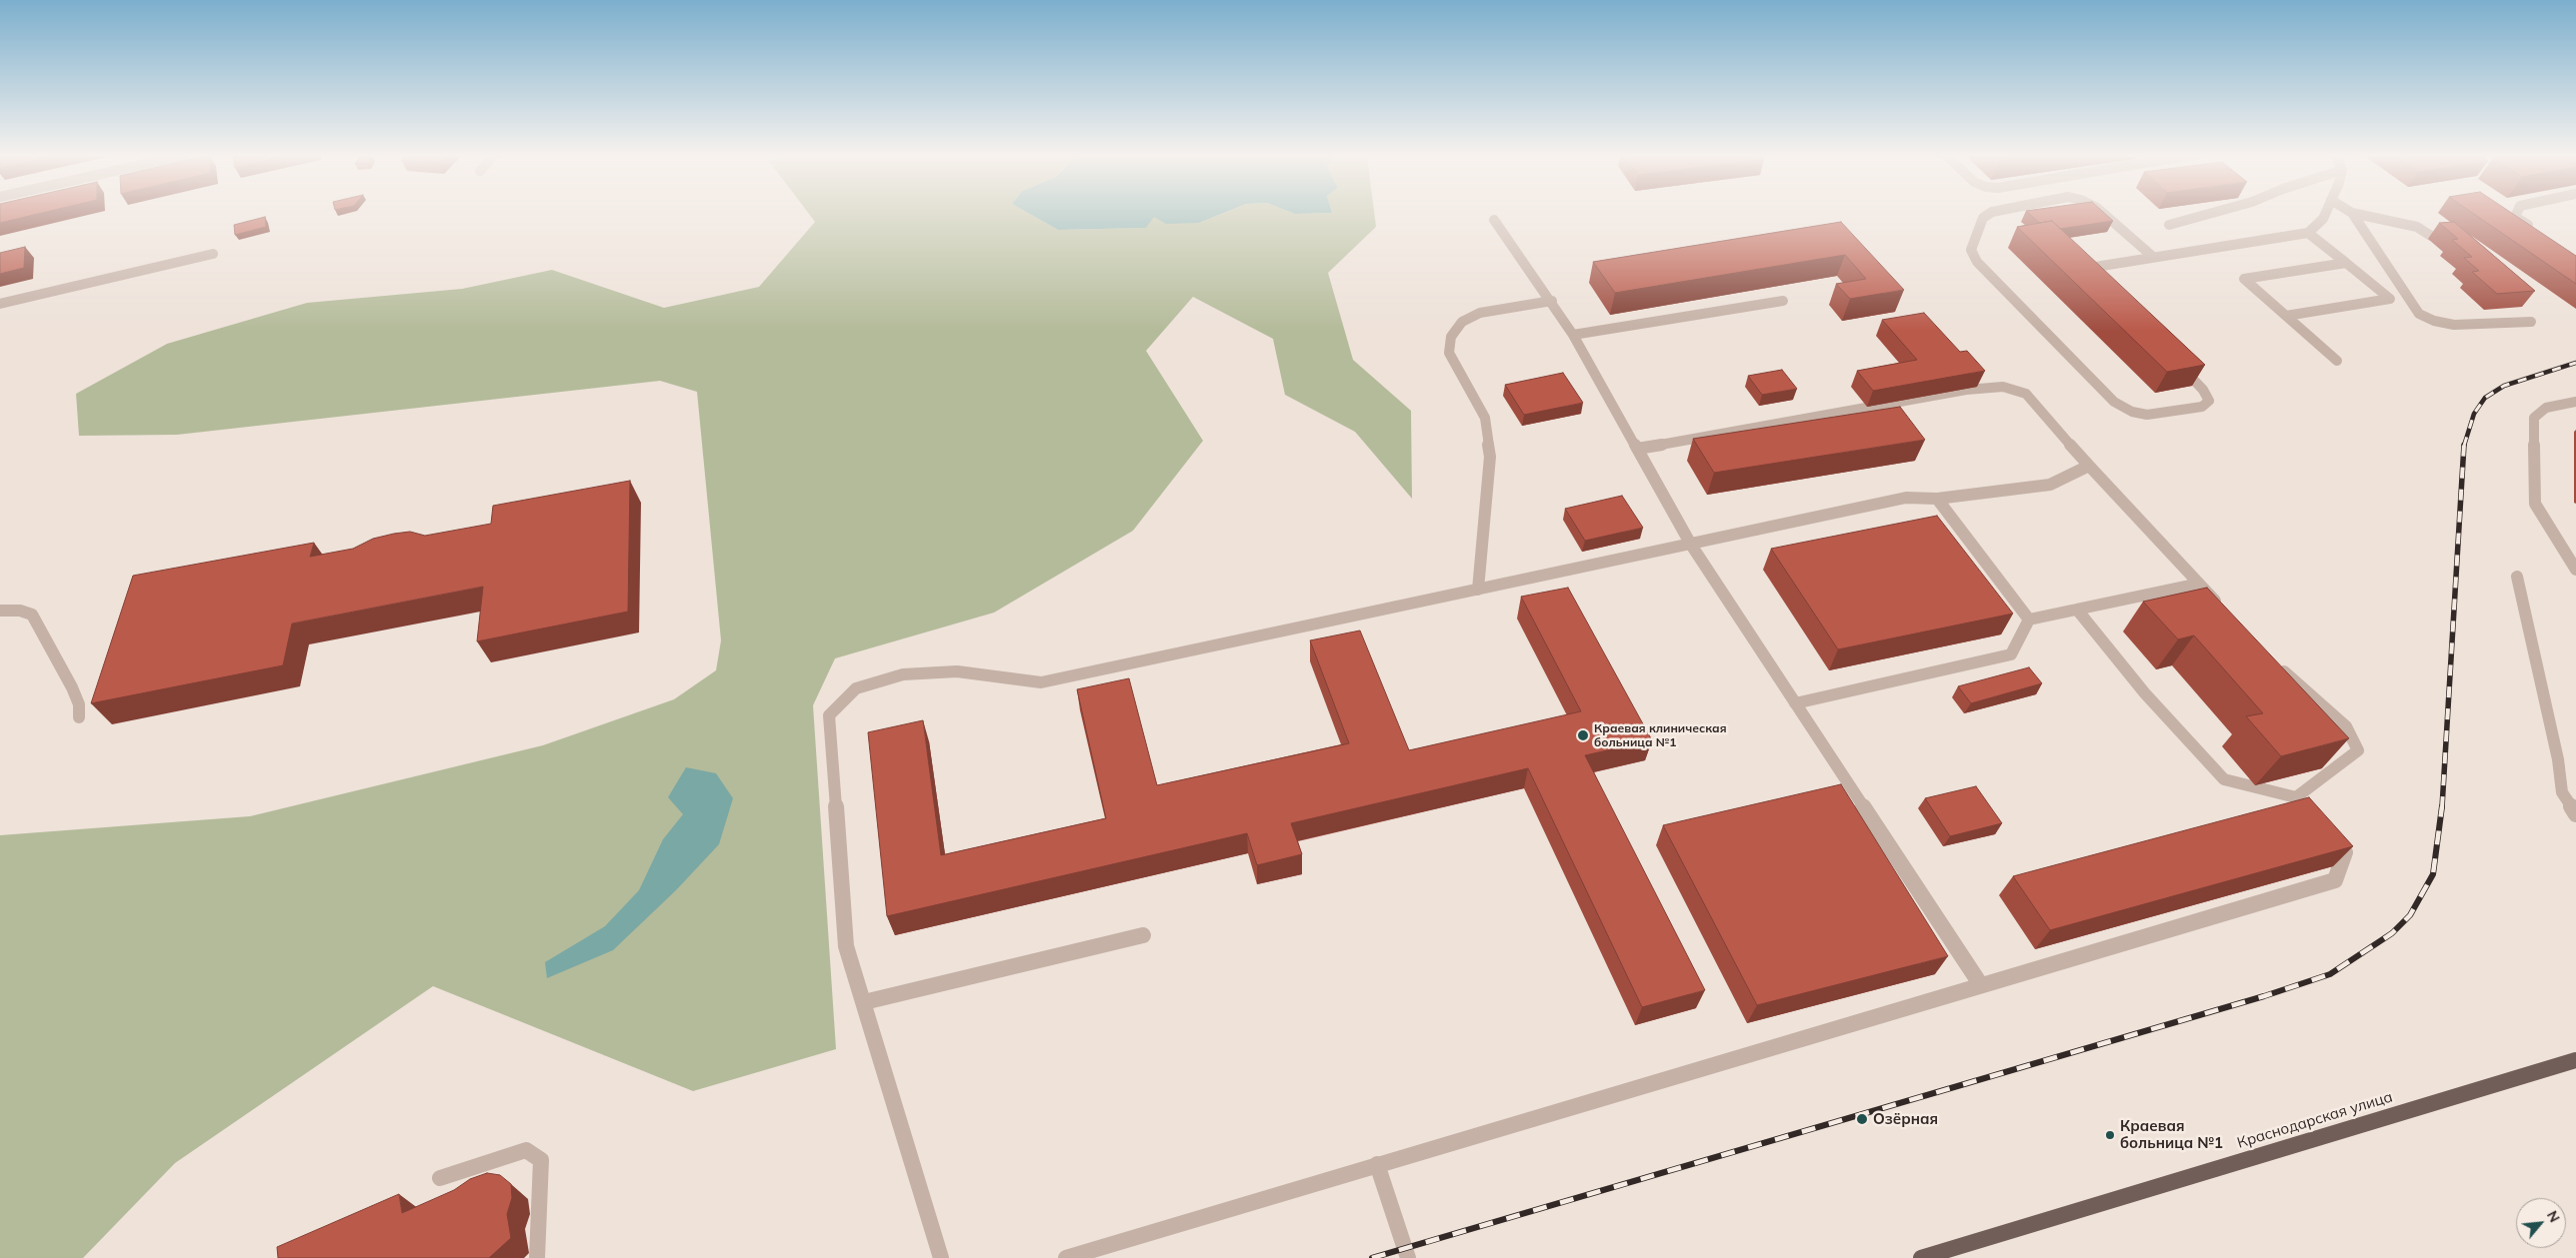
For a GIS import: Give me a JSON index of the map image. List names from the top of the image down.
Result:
{
  "streets": {
    "main road": ["Краснодарская улица"]
  },
  "places": ["Краевая клиническая больница №1", "Озёрная", "Краевая больница №1"],
  "north": "top right"
}
